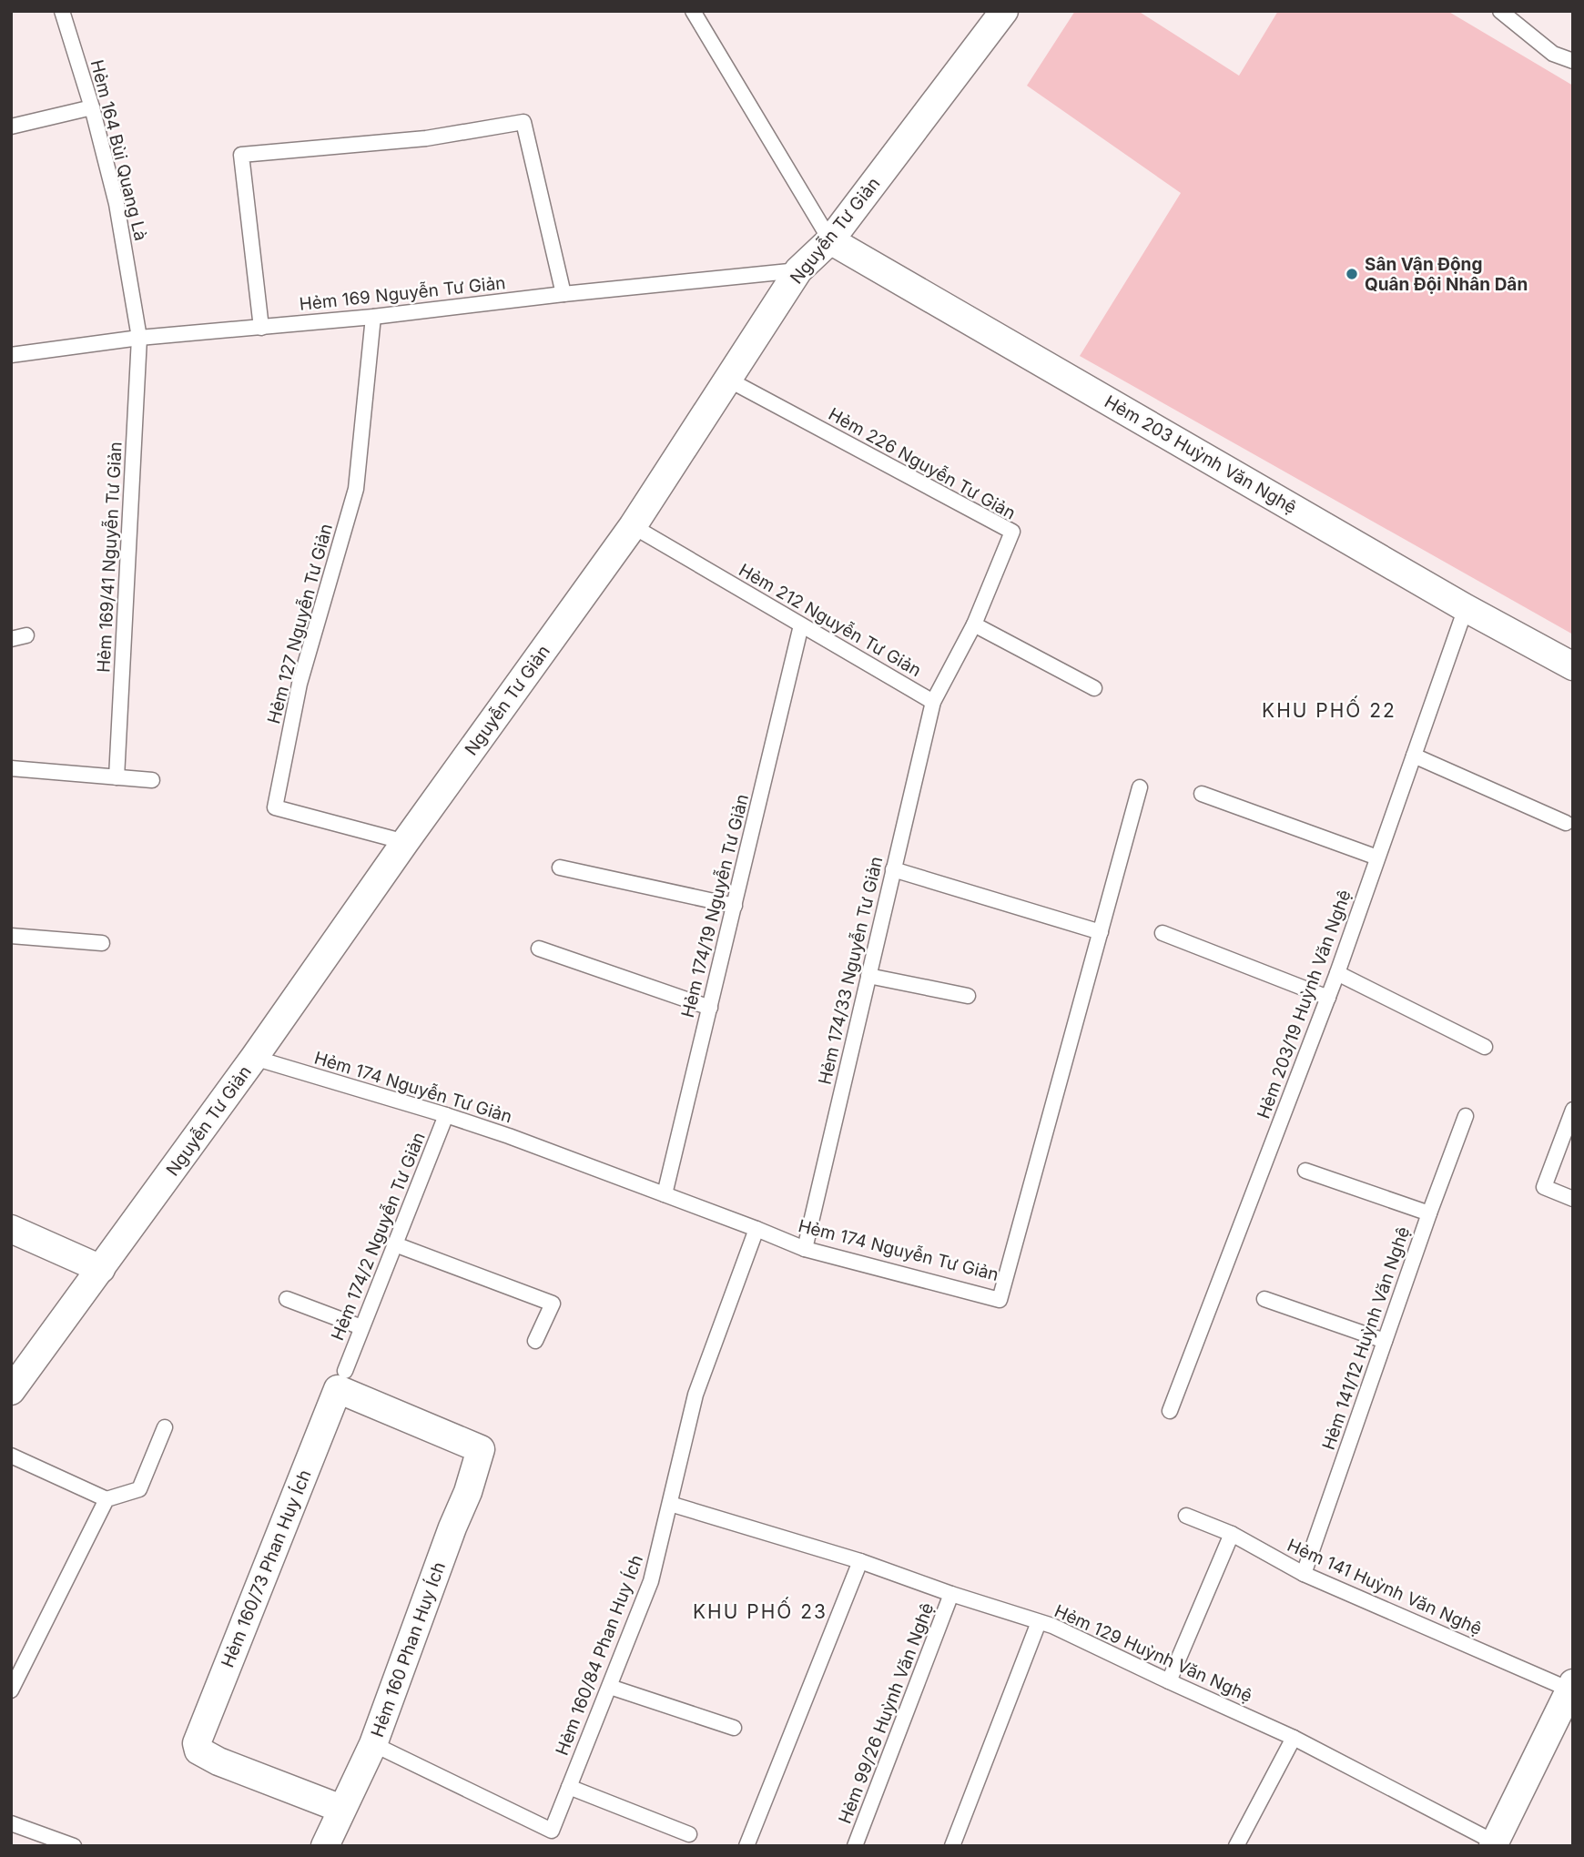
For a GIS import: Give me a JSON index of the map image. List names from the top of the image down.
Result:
{
  "streets": {
    "street": [
      "Nguyễn Tư Giản",
      "Hẻm 203 Huỳnh Văn Nghệ",
      "Hẻm 160/73 Phan Huy Ích",
      "Hẻm 160 Phan Huy Ích"
    ],
    "lane": [
      "Hẻm 164 Bùi Quang Là",
      "Hẻm 169 Nguyễn Tư Giản",
      "Hẻm 226 Nguyễn Tư Giản",
      "Hẻm 169/41 Nguyễn Tư Giản",
      "Hẻm 212 Nguyễn Tư Giản",
      "Hẻm 127 Nguyễn Tư Giản",
      "Hẻm 174/19 Nguyễn Tư Giản",
      "Hẻm 174/33 Nguyễn Tư Giản",
      "Hẻm 203/19 Huỳnh Văn Nghệ",
      "Hẻm 174 Nguyễn Tư Giản",
      "Hẻm 174/2 Nguyễn Tư Giản",
      "Hẻm 141/12 Huỳnh Văn Nghệ",
      "Hẻm 141 Huỳnh Văn Nghệ",
      "Hẻm 129 Huỳnh Văn Nghệ",
      "Hẻm 160/84 Phan Huy Ích",
      "Hẻm 99/26 Huỳnh Văn Nghệ"
    ]
  },
  "crossings": [
    ["Hẻm 164 Bùi Quang Là", "Hẻm 169 Nguyễn Tư Giản"],
    ["Hẻm 164 Bùi Quang Là", "Hẻm 169/41 Nguyễn Tư Giản"],
    ["Nguyễn Tư Giản", "Hẻm 169 Nguyễn Tư Giản"],
    ["Nguyễn Tư Giản", "Hẻm 203 Huỳnh Văn Nghệ"],
    ["Nguyễn Tư Giản", "Hẻm 226 Nguyễn Tư Giản"],
    ["Nguyễn Tư Giản", "Hẻm 212 Nguyễn Tư Giản"],
    ["Nguyễn Tư Giản", "Hẻm 127 Nguyễn Tư Giản"],
    ["Nguyễn Tư Giản", "Hẻm 174 Nguyễn Tư Giản"],
    ["Hẻm 169 Nguyễn Tư Giản", "Hẻm 169/41 Nguyễn Tư Giản"],
    ["Hẻm 169 Nguyễn Tư Giản", "Hẻm 127 Nguyễn Tư Giản"],
    ["Hẻm 203 Huỳnh Văn Nghệ", "Hẻm 203/19 Huỳnh Văn Nghệ"],
    ["Hẻm 226 Nguyễn Tư Giản", "Hẻm 212 Nguyễn Tư Giản"],
    ["Hẻm 212 Nguyễn Tư Giản", "Hẻm 174/19 Nguyễn Tư Giản"],
    ["Hẻm 212 Nguyễn Tư Giản", "Hẻm 174/33 Nguyễn Tư Giản"],
    ["Hẻm 174/19 Nguyễn Tư Giản", "Hẻm 174 Nguyễn Tư Giản"],
    ["Hẻm 174/33 Nguyễn Tư Giản", "Hẻm 174 Nguyễn Tư Giản"],
    ["Hẻm 174 Nguyễn Tư Giản", "Hẻm 174/2 Nguyễn Tư Giản"],
    ["Hẻm 174 Nguyễn Tư Giản", "Hẻm 160/84 Phan Huy Ích"],
    ["Hẻm 141/12 Huỳnh Văn Nghệ", "Hẻm 141 Huỳnh Văn Nghệ"],
    ["Hẻm 160/73 Phan Huy Ích", "Hẻm 160 Phan Huy Ích"],
    ["Hẻm 160 Phan Huy Ích", "Hẻm 160/84 Phan Huy Ích"],
    ["Hẻm 129 Huỳnh Văn Nghệ", "Hẻm 160/84 Phan Huy Ích"],
    ["Hẻm 129 Huỳnh Văn Nghệ", "Hẻm 99/26 Huỳnh Văn Nghệ"]
  ],
  "districts": ["KHU PHỐ 22", "KHU PHỐ 23"],
  "places": ["Sân Vận Động Quân Đội Nhân Dân"]
}
